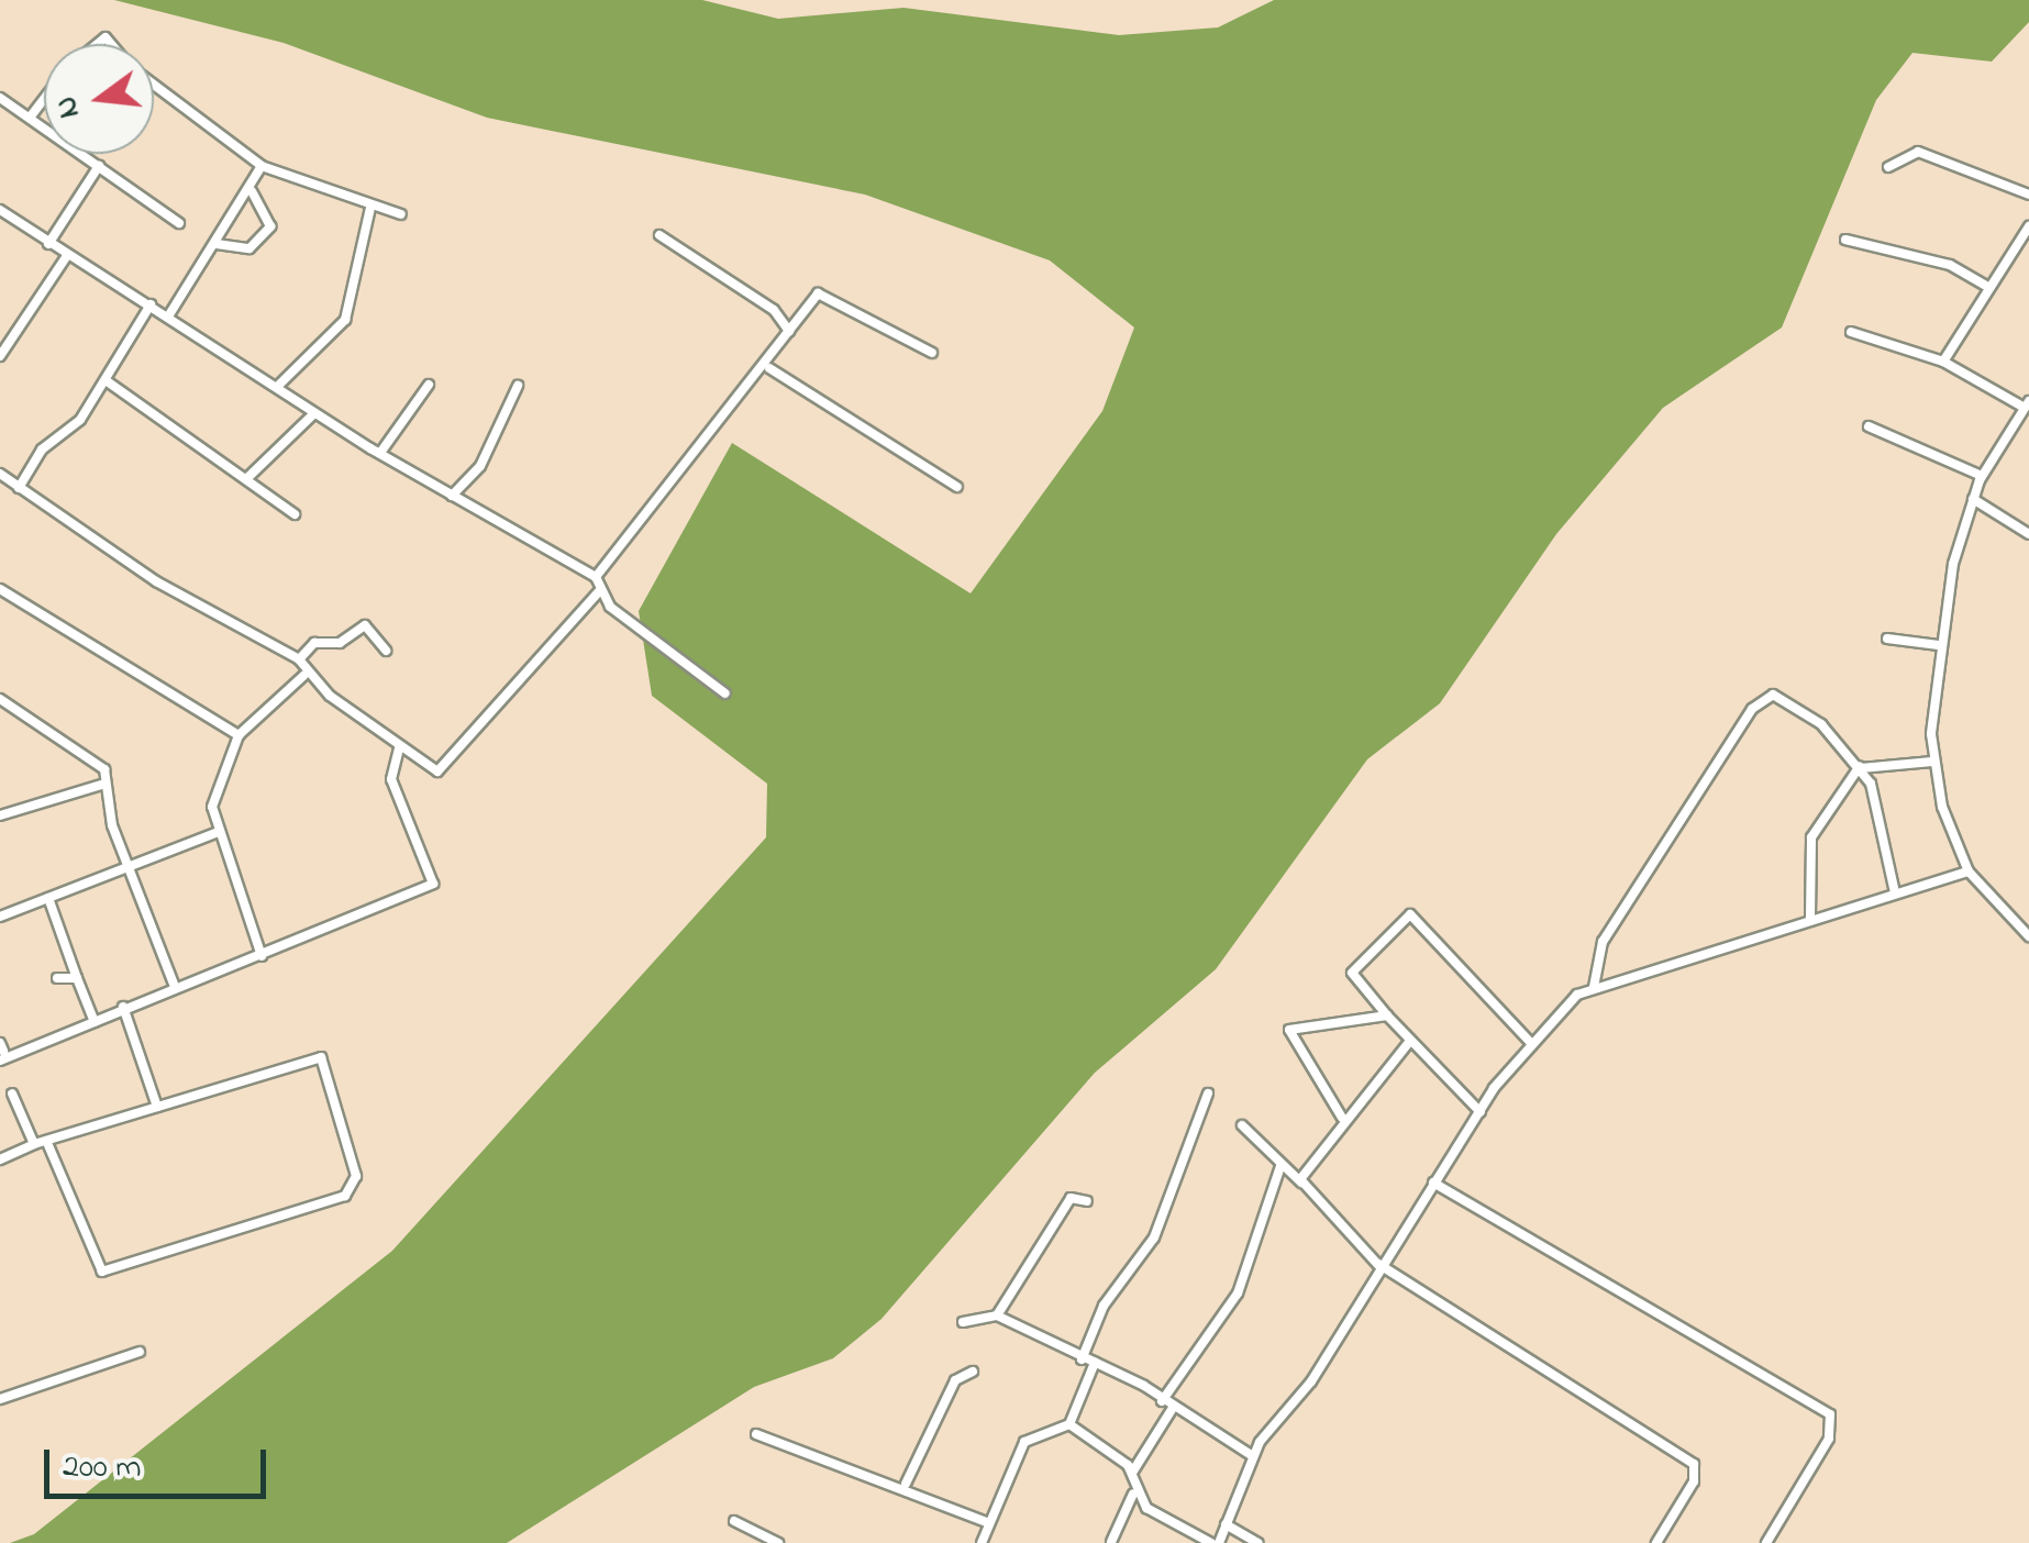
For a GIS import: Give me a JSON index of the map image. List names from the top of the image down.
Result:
{
  "scale_bar": "200 m",
  "north": "left"
}
